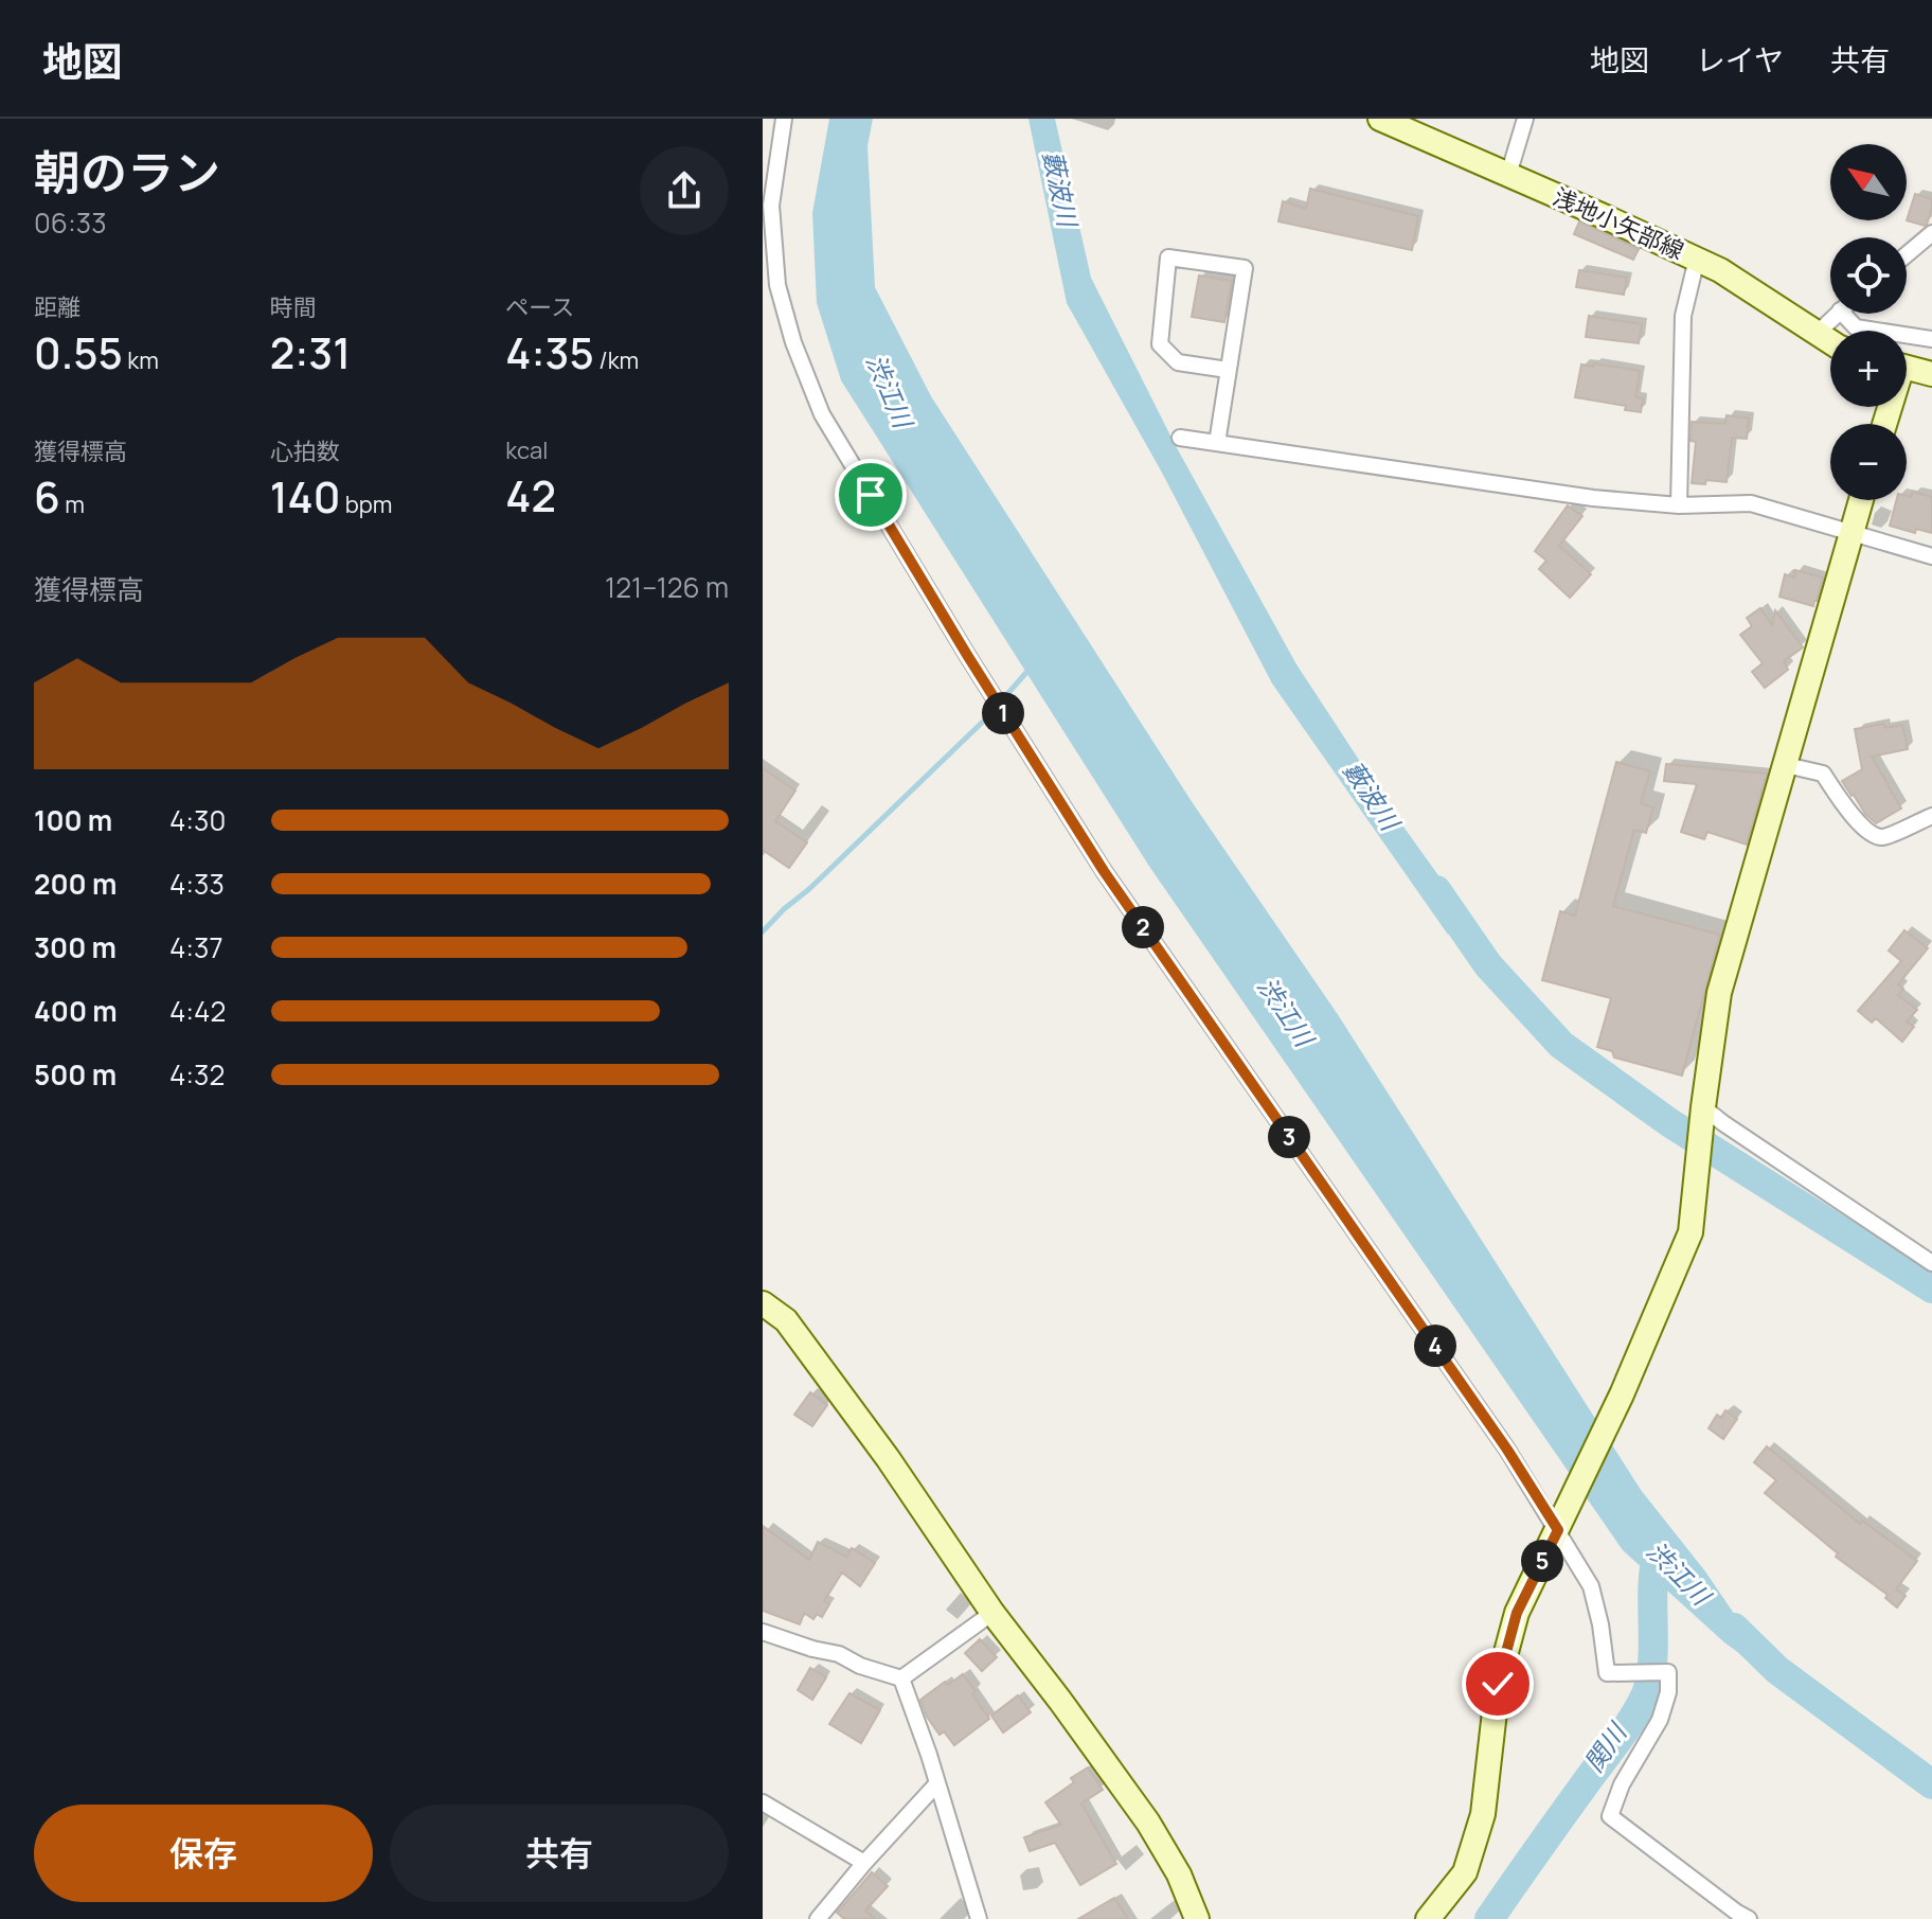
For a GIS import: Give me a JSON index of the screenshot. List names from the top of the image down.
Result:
{
  "streets": {
    "street": ["浅地小矢部線"]
  },
  "water": ["藪波川", "渋江川", "関川"],
  "north": "top left",
  "page": {
    "header": "地図",
    "nav": ["地図", "レイヤ", "共有"],
    "heading": ["朝のラン", "06:33"],
    "map_buttons": ["+", "−"],
    "stats": [
      ["距離", "0.55 km"],
      ["時間", "2:31"],
      ["ペース", "4:35 /km"],
      ["獲得標高", "6 m"],
      ["心拍数", "140 bpm"],
      ["kcal", "42"]
    ],
    "chart": ["獲得標高", "121–126 m"],
    "pins": [
      "1",
      "2",
      "3",
      "4",
      "5"
    ],
    "list": [
      {
        "name": "100 m",
        "note": "4:30"
      },
      {
        "name": "200 m",
        "note": "4:33"
      },
      {
        "name": "300 m",
        "note": "4:37"
      },
      {
        "name": "400 m",
        "note": "4:42"
      },
      {
        "name": "500 m",
        "note": "4:32"
      }
    ],
    "buttons": ["保存", "共有"]
  }
}
